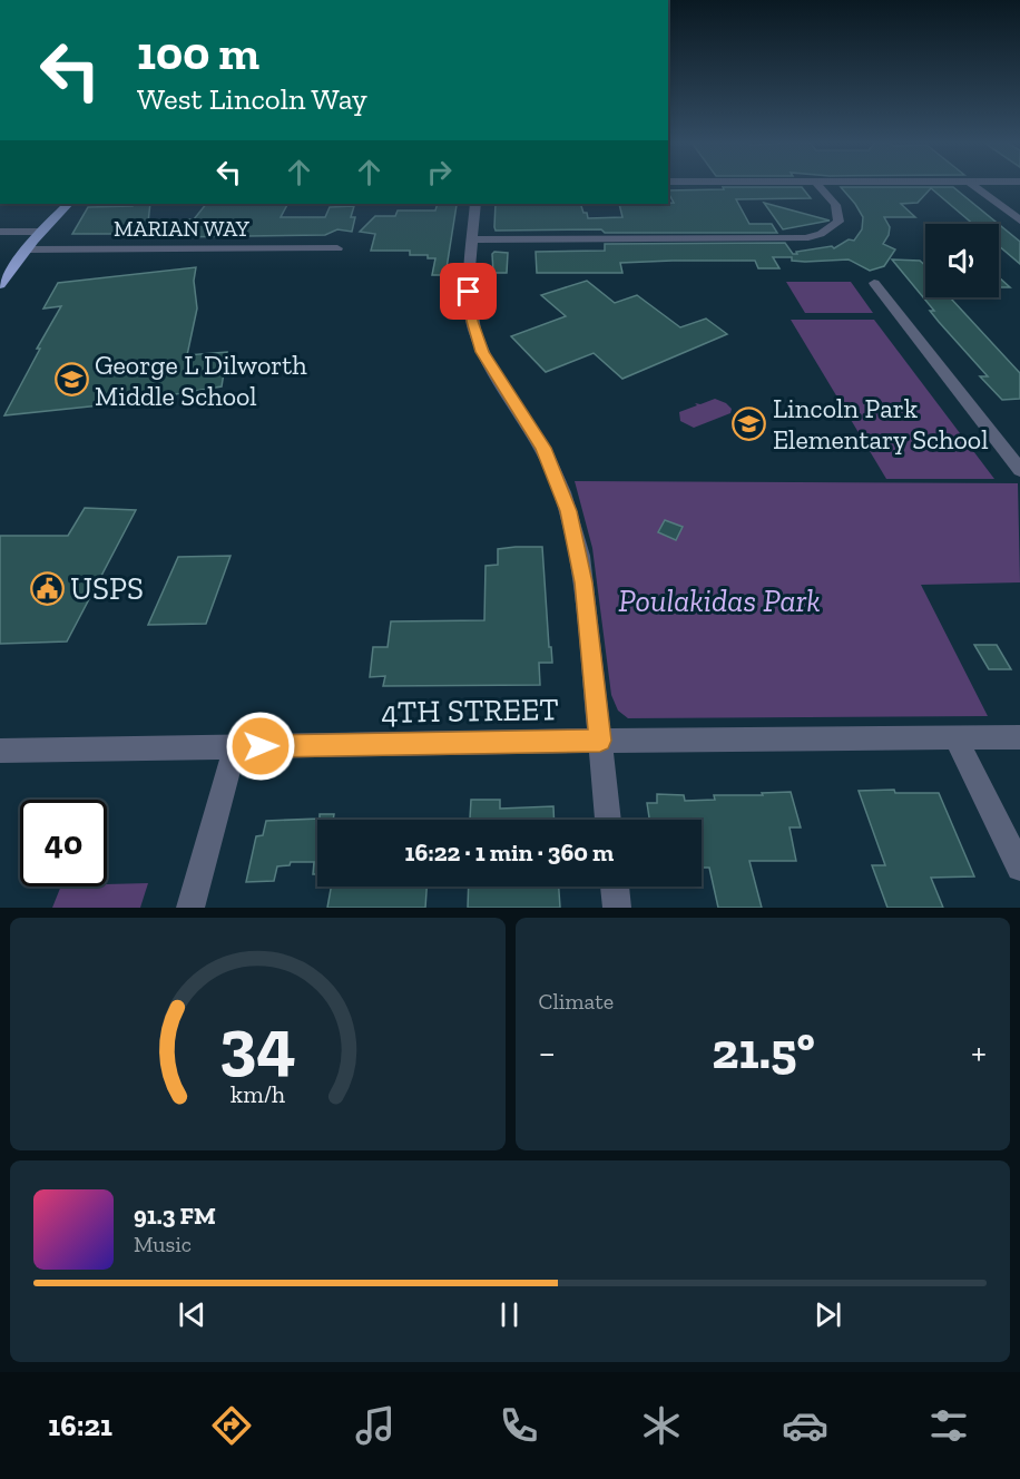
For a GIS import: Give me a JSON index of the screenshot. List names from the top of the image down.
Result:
{
  "streets": {
    "street": ["MARIAN WAY", "4TH STREET"]
  },
  "parks": ["Poulakidas Park"],
  "places": {
    "school or university": ["George L Dilworth Middle School", "Lincoln Park Elementary School"],
    "public building": ["USPS"]
  },
  "page": {
    "turn": ["100 m", "West Lincoln Way"],
    "limit": "40",
    "trip": "16:22 · 1 min · 360 m",
    "tile": "Climate",
    "heat": ["−", "21.5°", "+"],
    "song": ["91.3 FM", "Music"],
    "tabs": "16:21",
    "gauge": ["34", "km/h"]
  }
}
